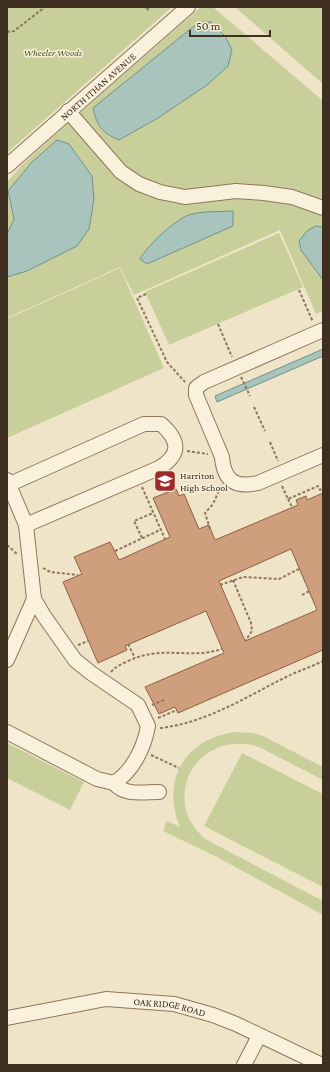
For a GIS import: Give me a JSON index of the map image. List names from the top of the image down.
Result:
{
  "streets": {
    "street": ["NORTH ITHAN AVENUE", "OAK RIDGE ROAD"]
  },
  "parks": ["Wheeler Woods"],
  "places": {
    "school or university": ["Harriton High School"]
  },
  "scale_bar": "50 m"
}
